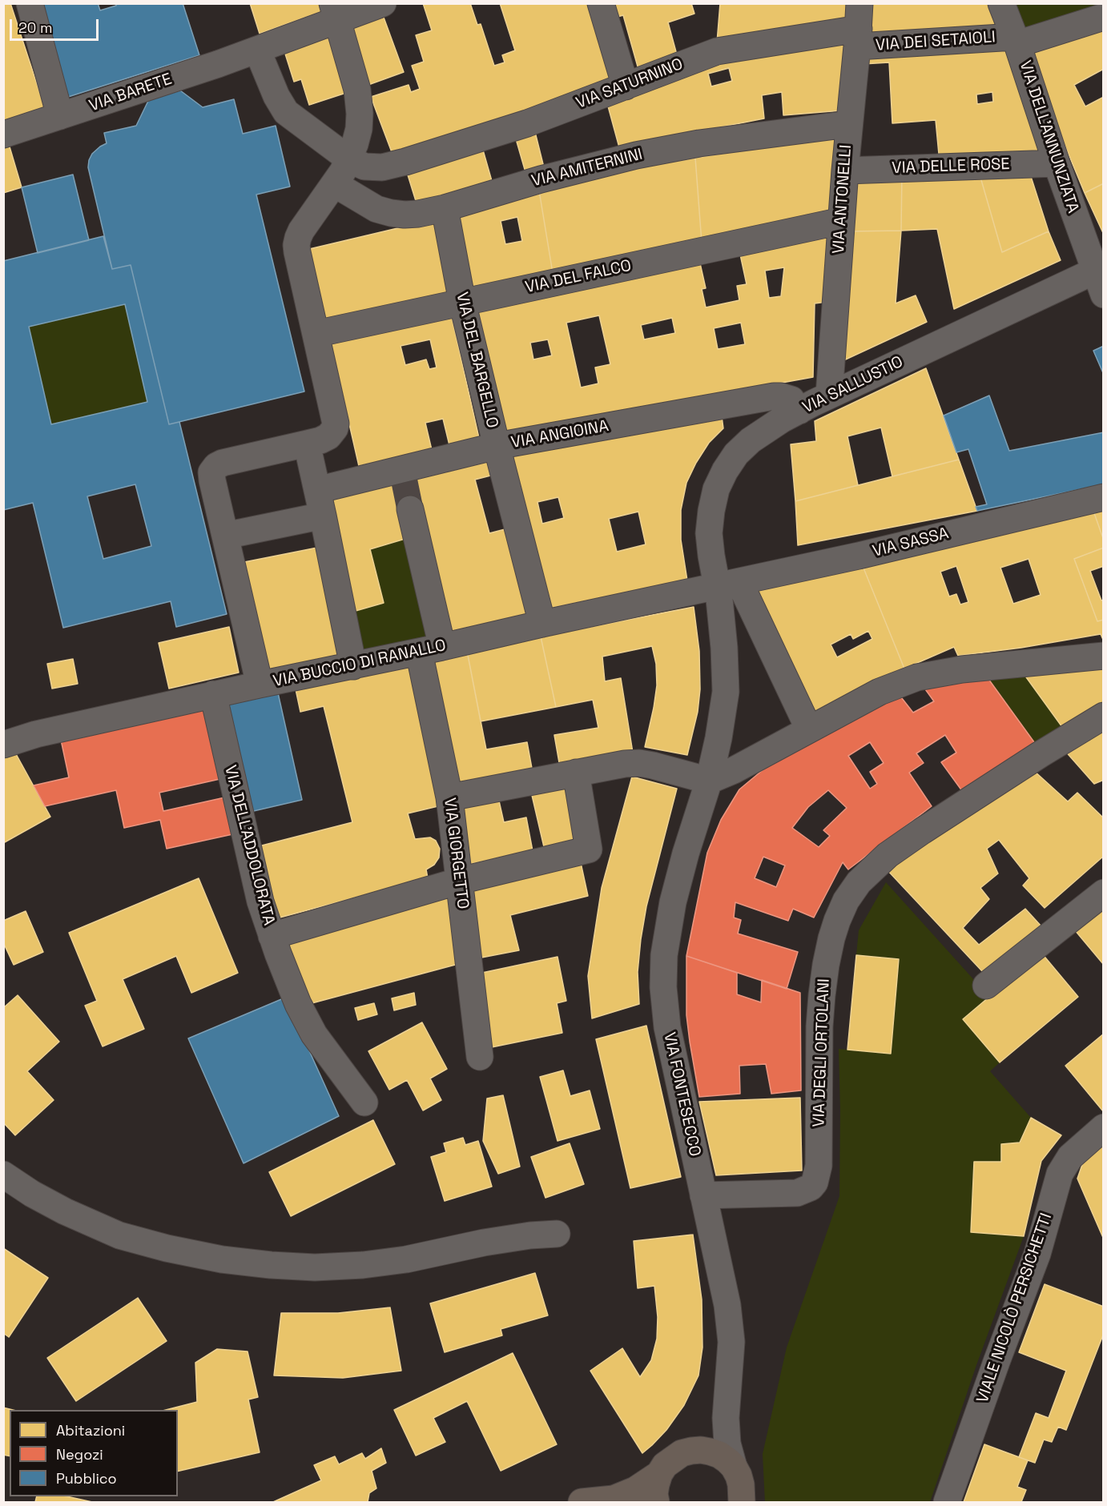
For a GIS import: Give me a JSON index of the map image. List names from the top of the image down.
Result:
{
  "streets": {
    "street": [
      "VIA DEI SETAIOLI",
      "VIA SATURNINO",
      "VIA BARETE",
      "VIA DELL'ANNUNZIATA",
      "VIA DELLE ROSE",
      "VIA AMITERNINI",
      "VIA ANTONELLI",
      "VIA DEL FALCO",
      "VIA DEL BARGELLO",
      "VIA SALLUSTIO",
      "VIA ANGIOINA",
      "VIA SASSA",
      "VIA BUCCIO DI RANALLO",
      "VIA DELL'ADDOLORATA",
      "VIA GIORGETTO",
      "VIA DEGLI ORTOLANI",
      "VIA FONTESECCO",
      "VIALE NICOLÒ PERSICHETTI"
    ]
  },
  "crossings": [
    ["VIA DEI SETAIOLI", "VIA SATURNINO"],
    ["VIA DEI SETAIOLI", "VIA DELL'ANNUNZIATA"],
    ["VIA DEI SETAIOLI", "VIA ANTONELLI"],
    ["VIA SATURNINO", "VIA BARETE"],
    ["VIA SATURNINO", "VIA ANTONELLI"],
    ["VIA DELL'ANNUNZIATA", "VIA DELLE ROSE"],
    ["VIA DELL'ANNUNZIATA", "VIA SALLUSTIO"],
    ["VIA DELLE ROSE", "VIA ANTONELLI"],
    ["VIA AMITERNINI", "VIA ANTONELLI"],
    ["VIA AMITERNINI", "VIA DEL BARGELLO"],
    ["VIA ANTONELLI", "VIA DEL FALCO"],
    ["VIA ANTONELLI", "VIA SALLUSTIO"],
    ["VIA DEL FALCO", "VIA DEL BARGELLO"],
    ["VIA DEL BARGELLO", "VIA ANGIOINA"],
    ["VIA DEL BARGELLO", "VIA BUCCIO DI RANALLO"],
    ["VIA SALLUSTIO", "VIA ANGIOINA"],
    ["VIA SALLUSTIO", "VIA SASSA"],
    ["VIA SALLUSTIO", "VIA BUCCIO DI RANALLO"],
    ["VIA SALLUSTIO", "VIA FONTESECCO"],
    ["VIA SASSA", "VIA BUCCIO DI RANALLO"],
    ["VIA BUCCIO DI RANALLO", "VIA DELL'ADDOLORATA"],
    ["VIA BUCCIO DI RANALLO", "VIA GIORGETTO"],
    ["VIA DEGLI ORTOLANI", "VIA FONTESECCO"]
  ],
  "legend": ["Abitazioni", "Negozi", "Pubblico"],
  "scale_bar": "20 m"
}
